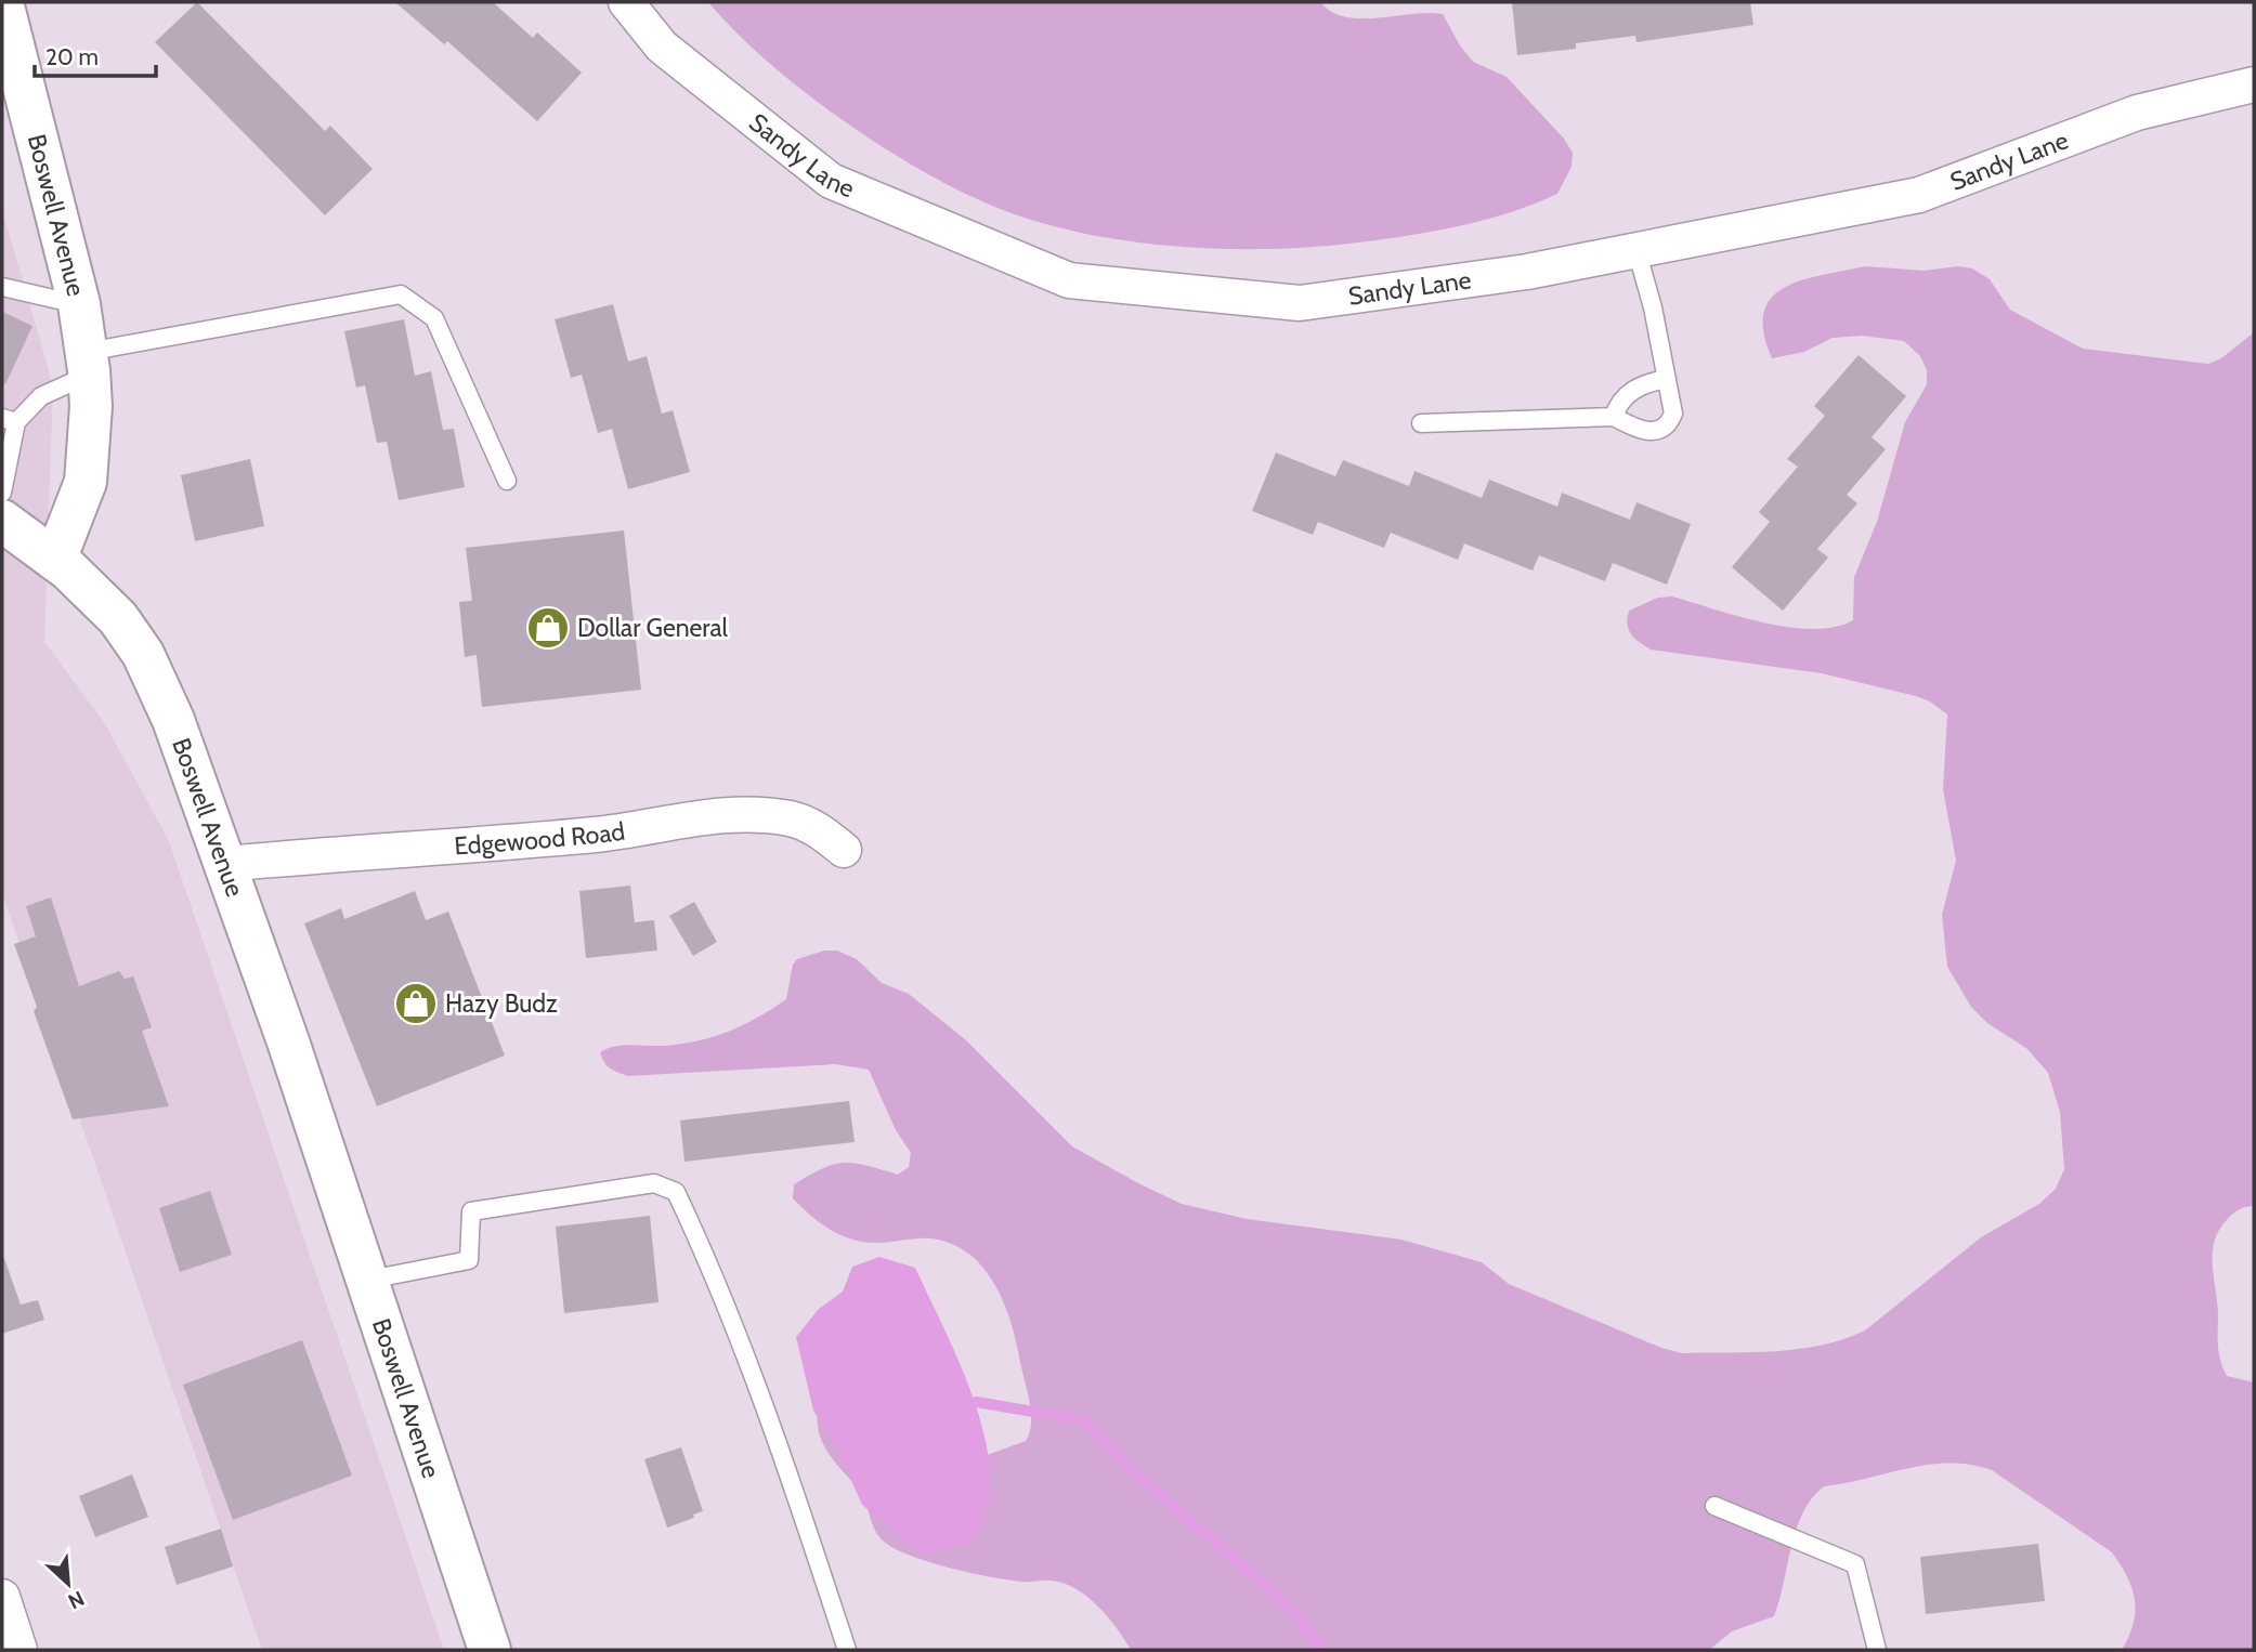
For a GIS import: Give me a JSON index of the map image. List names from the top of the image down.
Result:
{
  "streets": {
    "main road": ["Boswell Avenue"],
    "street": ["Sandy Lane", "Edgewood Road"]
  },
  "crossings": [
    ["Boswell Avenue", "Edgewood Road"]
  ],
  "places": {
    "shop": ["Dollar General", "Hazy Budz"]
  },
  "scale_bar": "20 m",
  "north": "bottom right"
}
